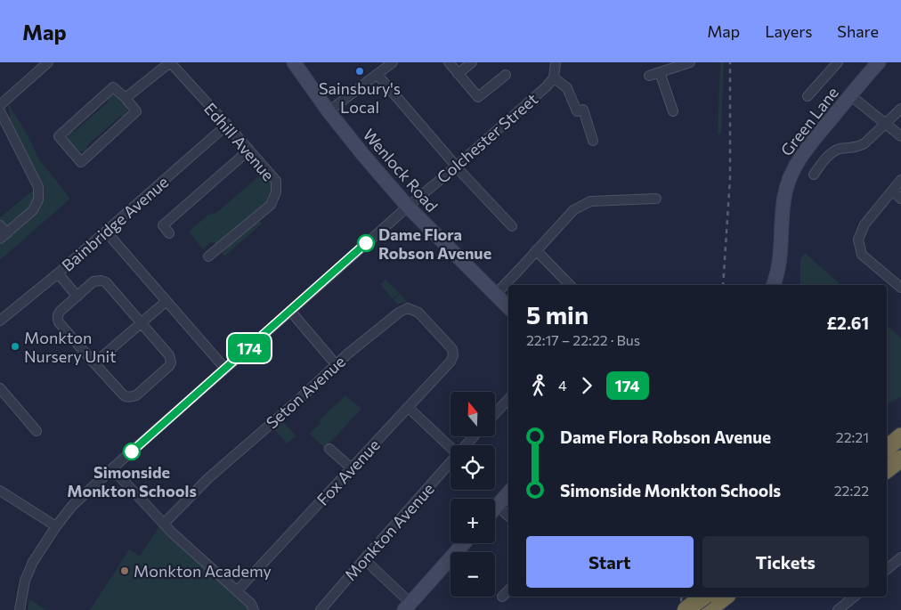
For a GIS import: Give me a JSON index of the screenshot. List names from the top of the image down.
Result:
{
  "streets": {
    "street": [
      "Green Lane",
      "Colchester Street",
      "Edhill Avenue",
      "Wenlock Road",
      "Bainbridge Avenue",
      "Seton Avenue",
      "Fox Avenue",
      "Monkton Avenue"
    ]
  },
  "crossings": [
    ["Colchester Street", "Wenlock Road"],
    ["Edhill Avenue", "Bainbridge Avenue"],
    ["Seton Avenue", "Fox Avenue"]
  ],
  "places": [
    "Sainsbury's Local",
    "Dame Flora Robson Avenue",
    "Monkton Nursery Unit",
    "Simonside Monkton Schools",
    "Monkton Academy"
  ],
  "lines": ["bus line 174"],
  "north": "top",
  "page": {
    "header": "Map",
    "nav": ["Map", "Layers", "Share"],
    "on_map": "174",
    "heading": ["5 min", "22:17 – 22:22 · Bus", "£2.61"],
    "legs": ["4", "174"],
    "map_buttons": ["+", "−"],
    "list": [
      {
        "name": "Dame Flora Robson Avenue",
        "value": "22:21"
      },
      {
        "name": "Simonside Monkton Schools",
        "value": "22:22"
      }
    ],
    "buttons": ["Start", "Tickets"]
  }
}
